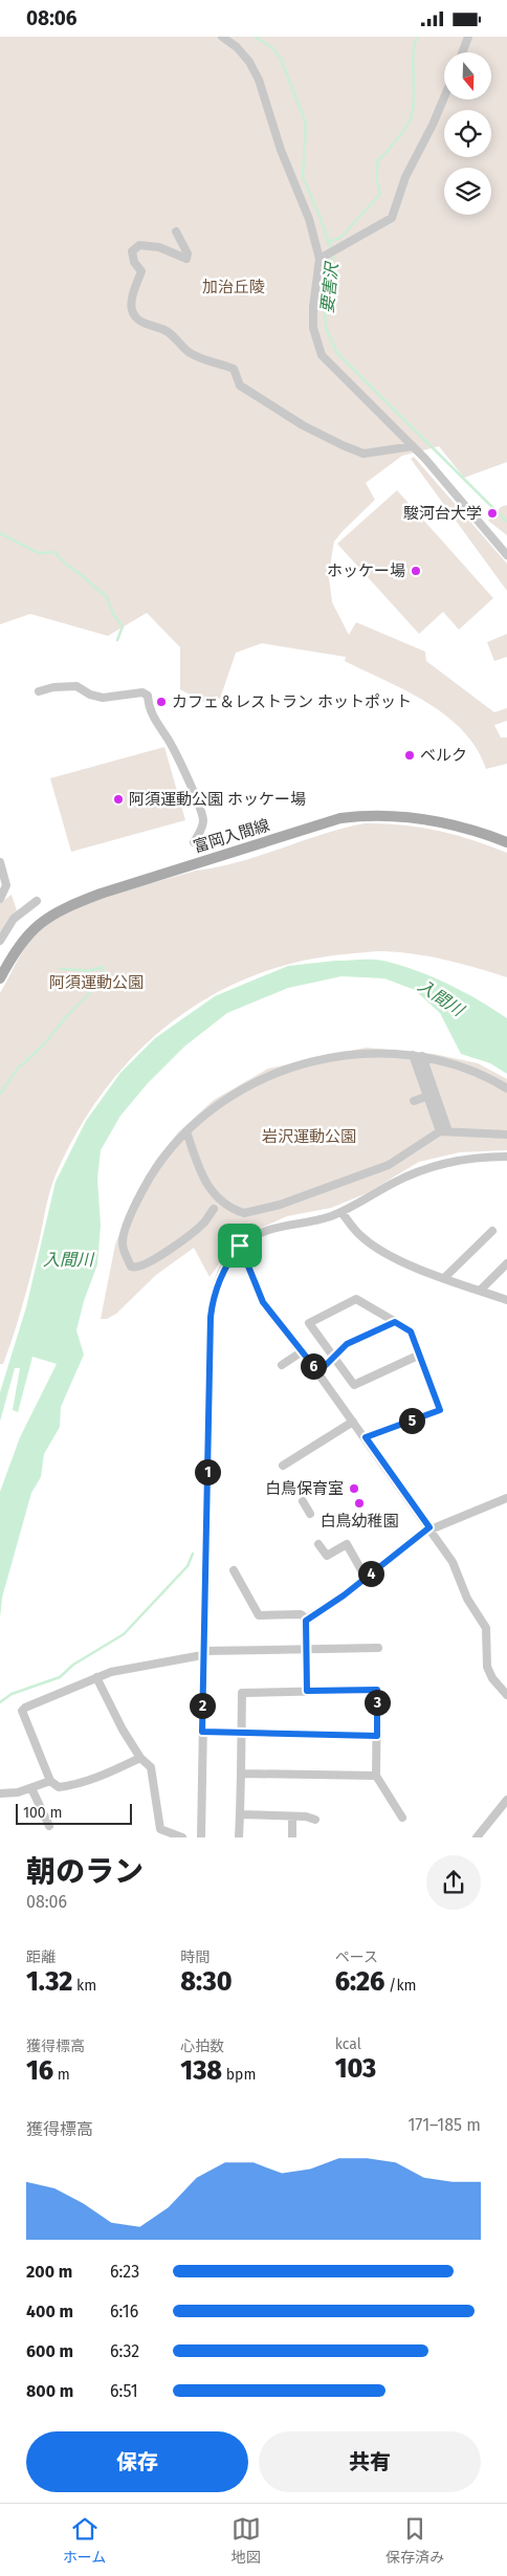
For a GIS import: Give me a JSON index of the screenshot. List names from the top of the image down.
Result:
{
  "streets": {
    "main road": ["富岡入間線"]
  },
  "water": ["要害沢", "入間川"],
  "parks": ["加治丘陵", "阿須運動公園", "岩沢運動公園"],
  "places": [
    "駿河台大学",
    "ホッケー場",
    "カフェ＆レストラン ホットポット",
    "ベルク",
    "阿須運動公園 ホッケー場",
    "白鳥保育室",
    "白鳥幼稚園"
  ],
  "scale_bar": "100 m",
  "north": "bottom",
  "page": {
    "status": "08:06",
    "pins": [
      "6",
      "5",
      "1",
      "4",
      "3",
      "2"
    ],
    "scale": "100 m",
    "heading": ["朝のラン", "08:06"],
    "stats": [
      ["距離", "1.32 km"],
      ["時間", "8:30"],
      ["ペース", "6:26 /km"],
      ["獲得標高", "16 m"],
      ["心拍数", "138 bpm"],
      ["kcal", "103"]
    ],
    "chart": ["獲得標高", "171–185 m"],
    "list": [
      {
        "name": "200 m",
        "note": "6:23"
      },
      {
        "name": "400 m",
        "note": "6:16"
      },
      {
        "name": "600 m",
        "note": "6:32"
      },
      {
        "name": "800 m",
        "note": "6:51"
      }
    ],
    "buttons": ["保存", "共有"],
    "tabs": ["ホーム", "地図", "保存済み"]
  }
}
